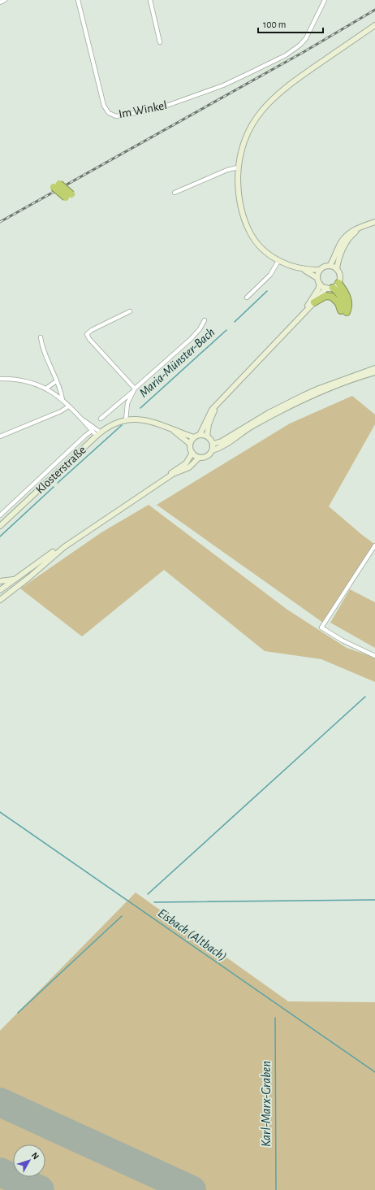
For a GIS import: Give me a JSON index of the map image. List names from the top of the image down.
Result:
{
  "streets": {
    "main road": ["Klosterstraße"],
    "street": ["Im Winkel"]
  },
  "water": ["Maria-Münster-Bach", "Eisbach (Altbach)", "Karl-Marx-Graben"],
  "scale_bar": "100 m",
  "north": "top right"
}
